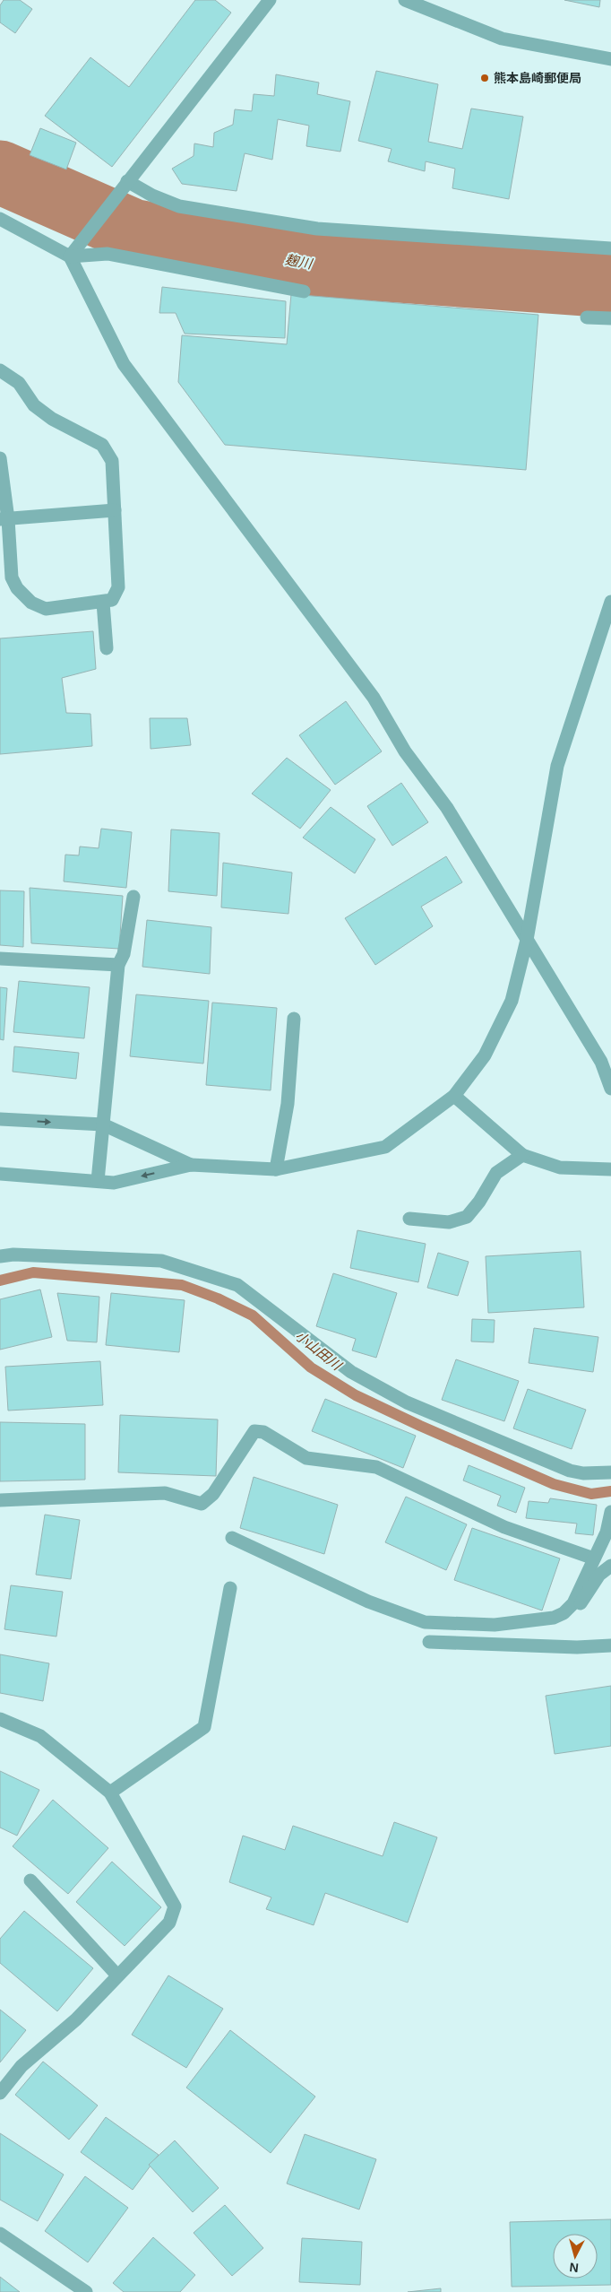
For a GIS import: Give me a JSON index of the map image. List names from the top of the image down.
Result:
{
  "water": ["麹川", "小山田川"],
  "places": ["熊本島崎郵便局"],
  "north": "bottom"
}
